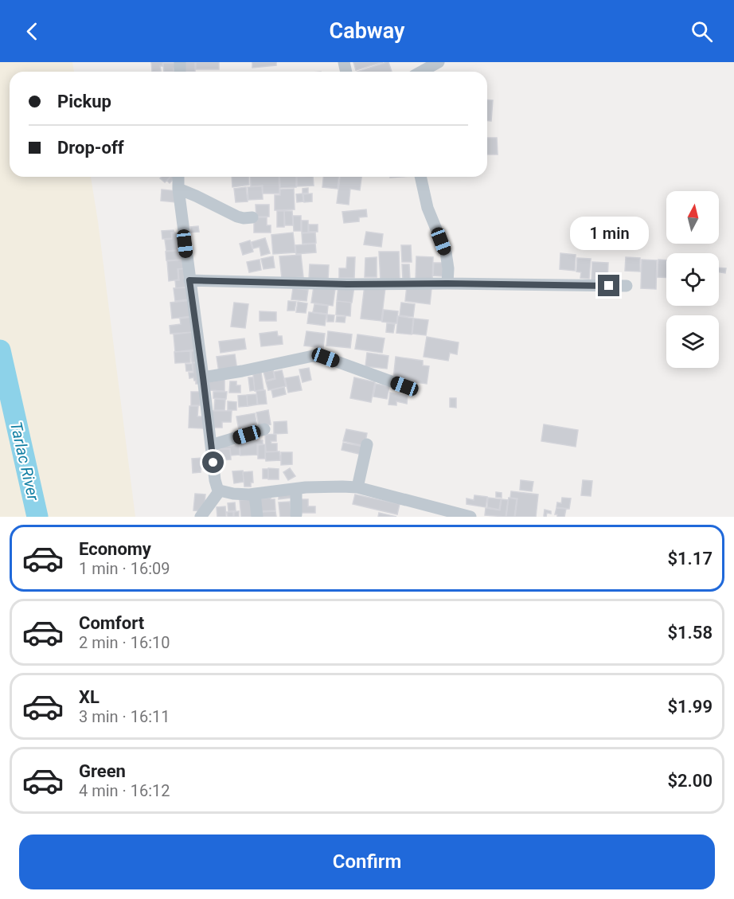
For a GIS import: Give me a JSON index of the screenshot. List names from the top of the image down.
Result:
{
  "water": ["Tarlac River"],
  "north": "top",
  "page": {
    "header": "Cabway",
    "banner": ["Pickup", "Drop-off"],
    "bubble": "1 min",
    "list": [
      {
        "name": "Economy",
        "note": "1 min · 16:09",
        "value": "$1.17"
      },
      {
        "name": "Comfort",
        "note": "2 min · 16:10",
        "value": "$1.58"
      },
      {
        "name": "XL",
        "note": "3 min · 16:11",
        "value": "$1.99"
      },
      {
        "name": "Green",
        "note": "4 min · 16:12",
        "value": "$2.00"
      }
    ],
    "buttons": "Confirm"
  }
}
